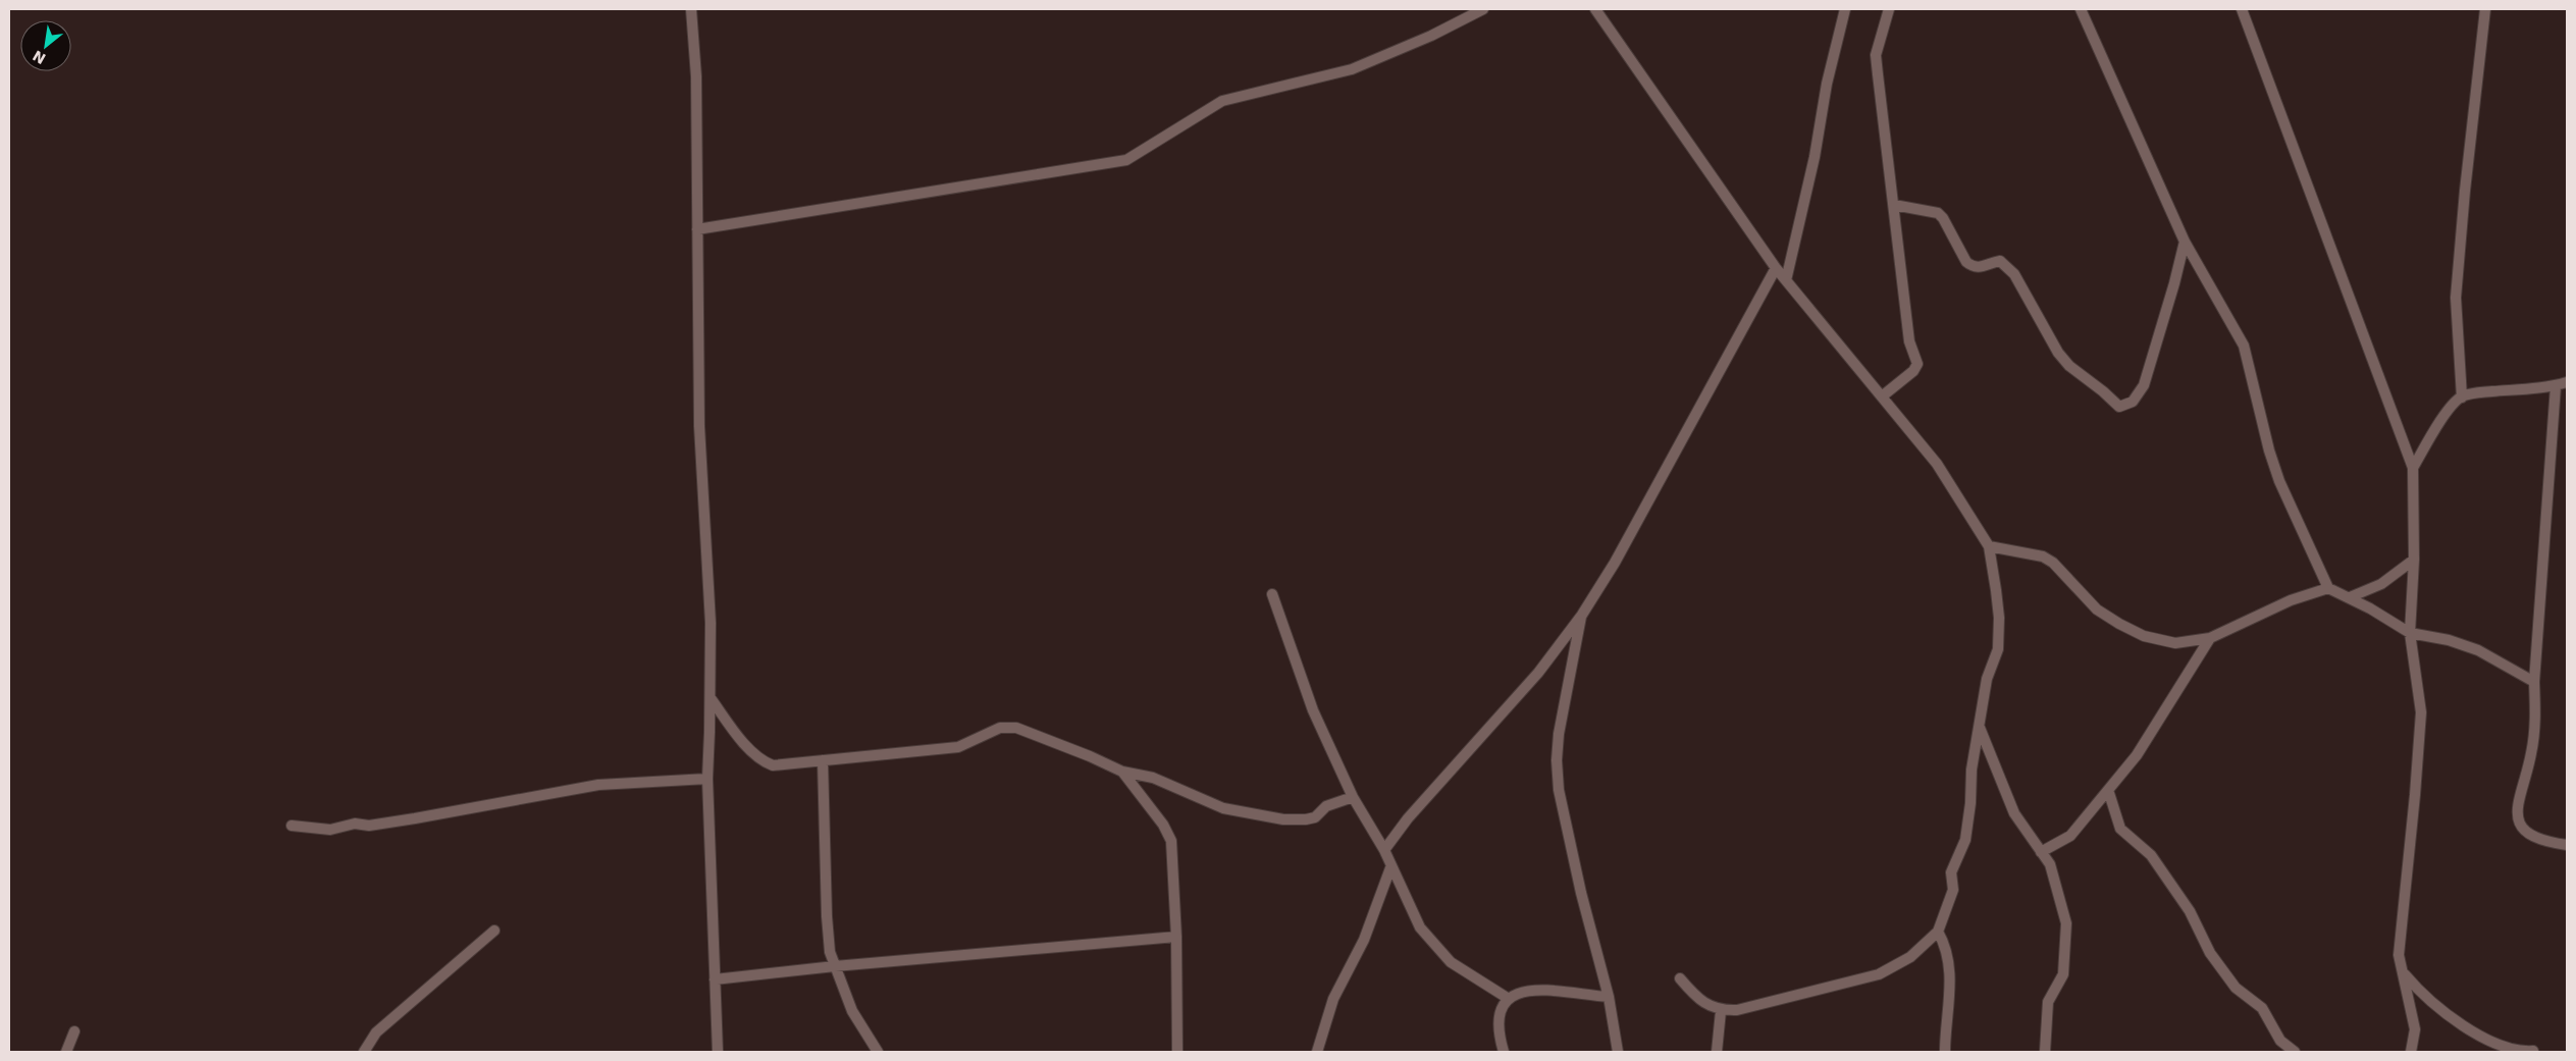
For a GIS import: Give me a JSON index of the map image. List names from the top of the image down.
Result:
{
  "north": "bottom left"
}
